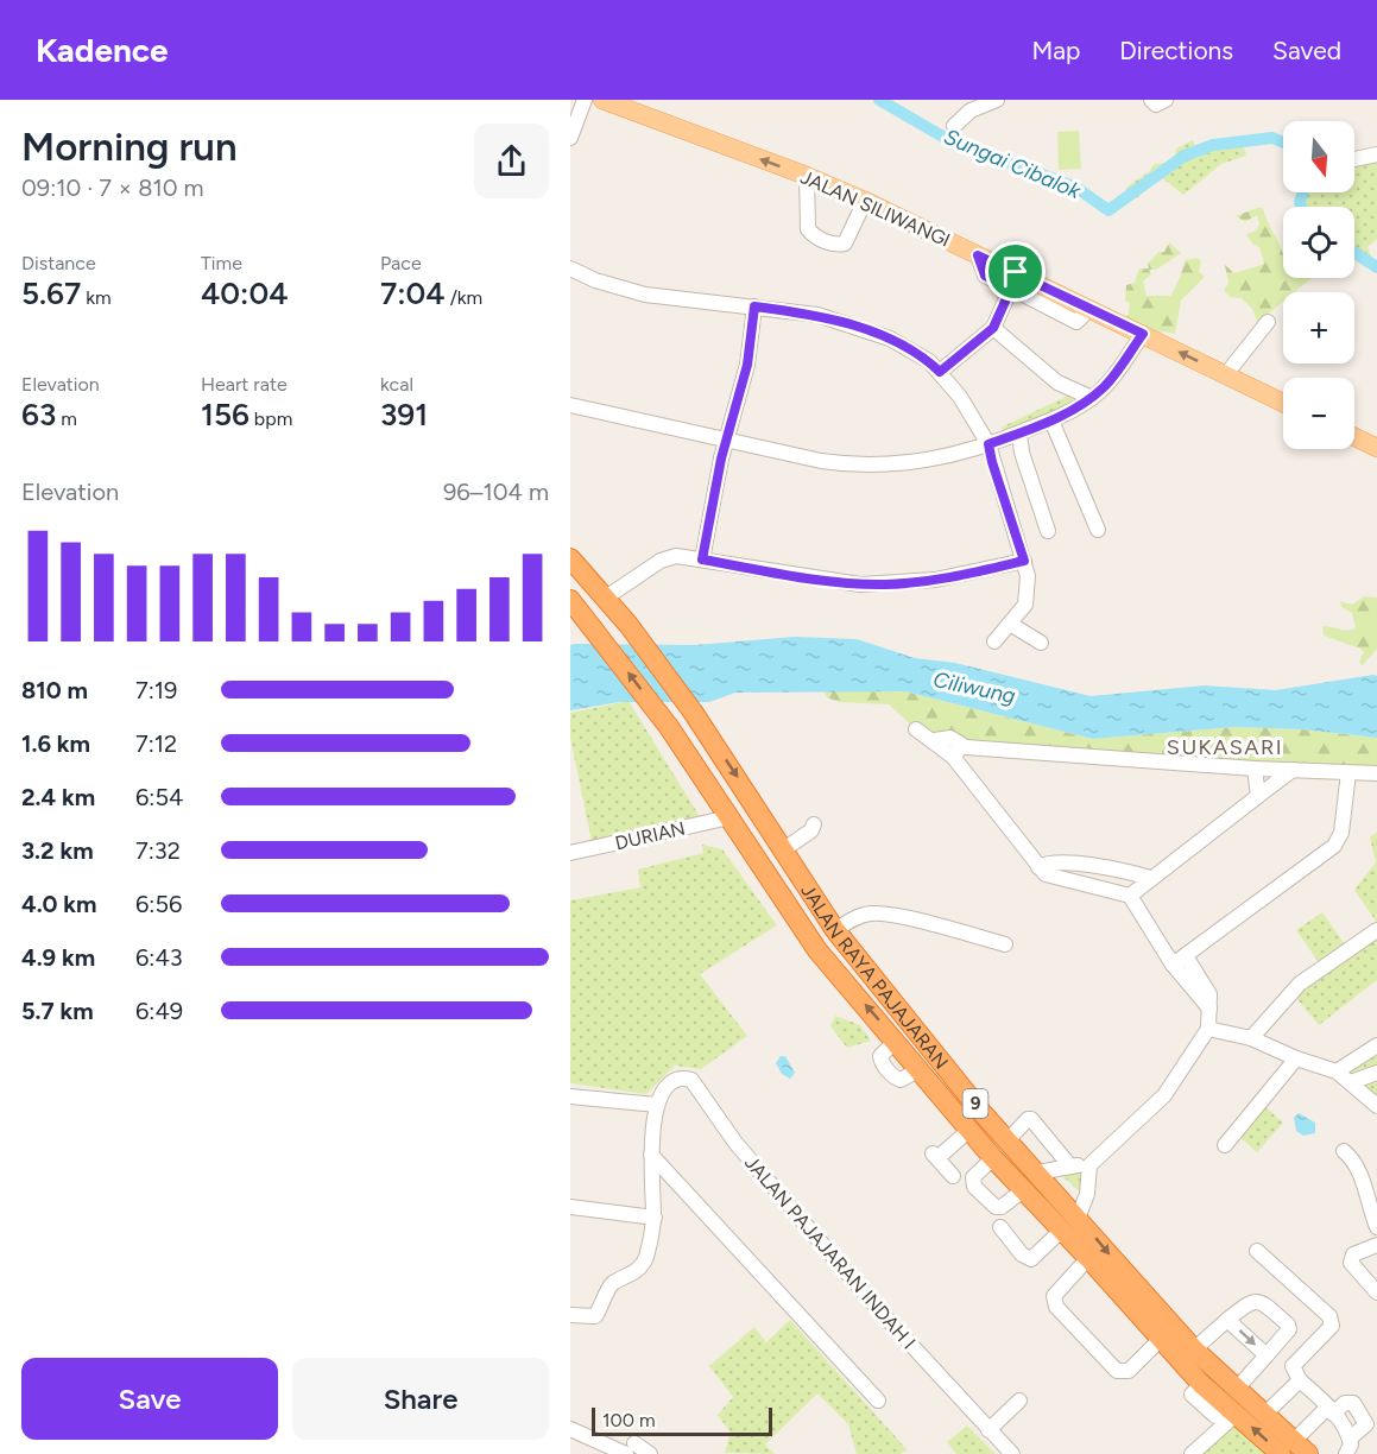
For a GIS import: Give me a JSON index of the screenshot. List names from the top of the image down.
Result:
{
  "streets": {
    "highway": ["JALAN RAYA PAJAJARAN", "9"],
    "main road": ["JALAN SILIWANGI"],
    "street": ["DURIAN", "JALAN PAJAJARAN INDAH I"]
  },
  "crossings": [
    ["DURIAN", "JALAN RAYA PAJAJARAN"]
  ],
  "one_way": ["JALAN SILIWANGI"],
  "districts": ["SUKASARI"],
  "water": ["Sungai Cibalok", "Ciliwung"],
  "scale_bar": "100 m",
  "north": "bottom",
  "page": {
    "header": "Kadence",
    "nav": ["Map", "Directions", "Saved"],
    "heading": ["Morning run", "09:10 · 7 × 810 m"],
    "map_buttons": ["+", "−"],
    "stats": [
      ["Distance", "5.67 km"],
      ["Time", "40:04"],
      ["Pace", "7:04 /km"],
      ["Elevation", "63 m"],
      ["Heart rate", "156 bpm"],
      ["kcal", "391"]
    ],
    "chart": ["Elevation", "96–104 m"],
    "list": [
      {
        "name": "810 m",
        "note": "7:19"
      },
      {
        "name": "1.6 km",
        "note": "7:12"
      },
      {
        "name": "2.4 km",
        "note": "6:54"
      },
      {
        "name": "3.2 km",
        "note": "7:32"
      },
      {
        "name": "4.0 km",
        "note": "6:56"
      },
      {
        "name": "4.9 km",
        "note": "6:43"
      },
      {
        "name": "5.7 km",
        "note": "6:49"
      }
    ],
    "buttons": ["Save", "Share"],
    "scale": "100 m"
  }
}
